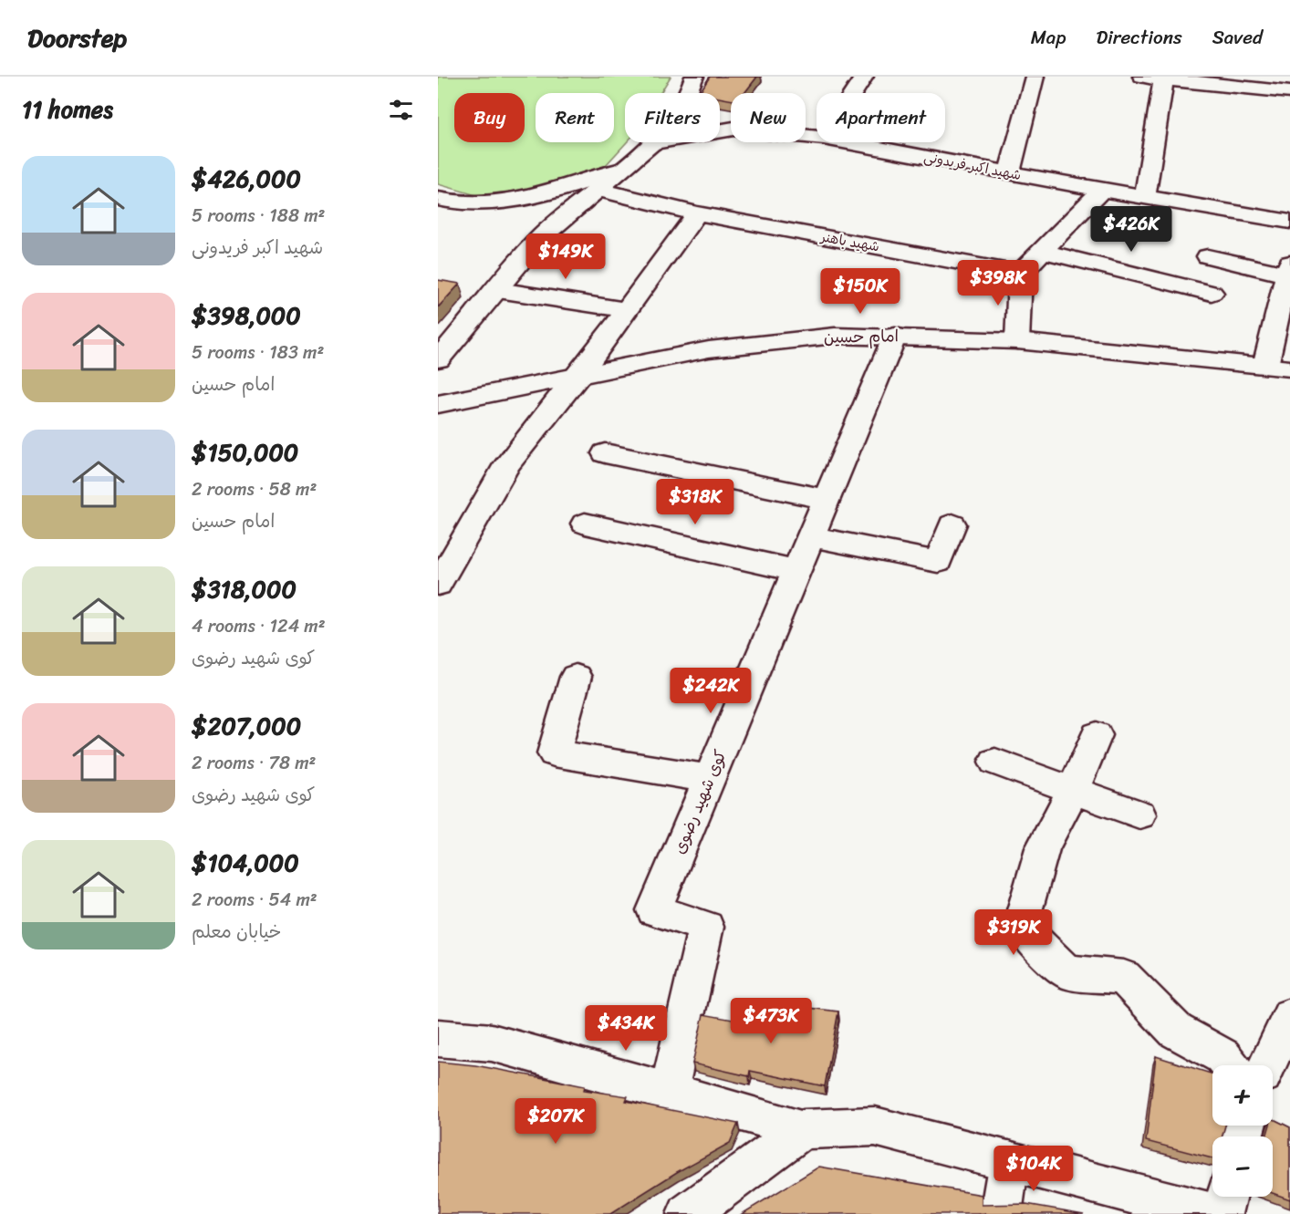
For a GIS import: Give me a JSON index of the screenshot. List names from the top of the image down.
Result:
{
  "streets": {
    "street": [
      "شهید اکبر فریدونی",
      "شهید باهنر",
      "امام حسین",
      "کوی شهید رضوی"
    ]
  },
  "crossings": [
    ["امام حسین", "کوی شهید رضوی"]
  ],
  "page": {
    "header": "Doorstep",
    "nav": ["Map", "Directions", "Saved"],
    "heading": "11 homes",
    "chip": [
      "Buy",
      "Rent",
      "Filters",
      "New",
      "Apartment"
    ],
    "list": [
      {
        "name": "$426,000",
        "note": "5 rooms · 188 m² · شهید اکبر فریدونی"
      },
      {
        "name": "$398,000",
        "note": "5 rooms · 183 m² · امام حسین"
      },
      {
        "name": "$150,000",
        "note": "2 rooms · 58 m² · امام حسین"
      },
      {
        "name": "$318,000",
        "note": "4 rooms · 124 m² · کوی شهید رضوی"
      },
      {
        "name": "$207,000",
        "note": "2 rooms · 78 m² · کوی شهید رضوی"
      },
      {
        "name": "$104,000",
        "note": "2 rooms · 54 m² · خیابان معلم"
      }
    ],
    "price": [
      "$426K",
      "$149K",
      "$398K",
      "$150K",
      "$318K",
      "$242K",
      "$319K",
      "$473K",
      "$434K",
      "$207K",
      "$104K"
    ],
    "map_buttons": ["+", "−"]
  }
}
